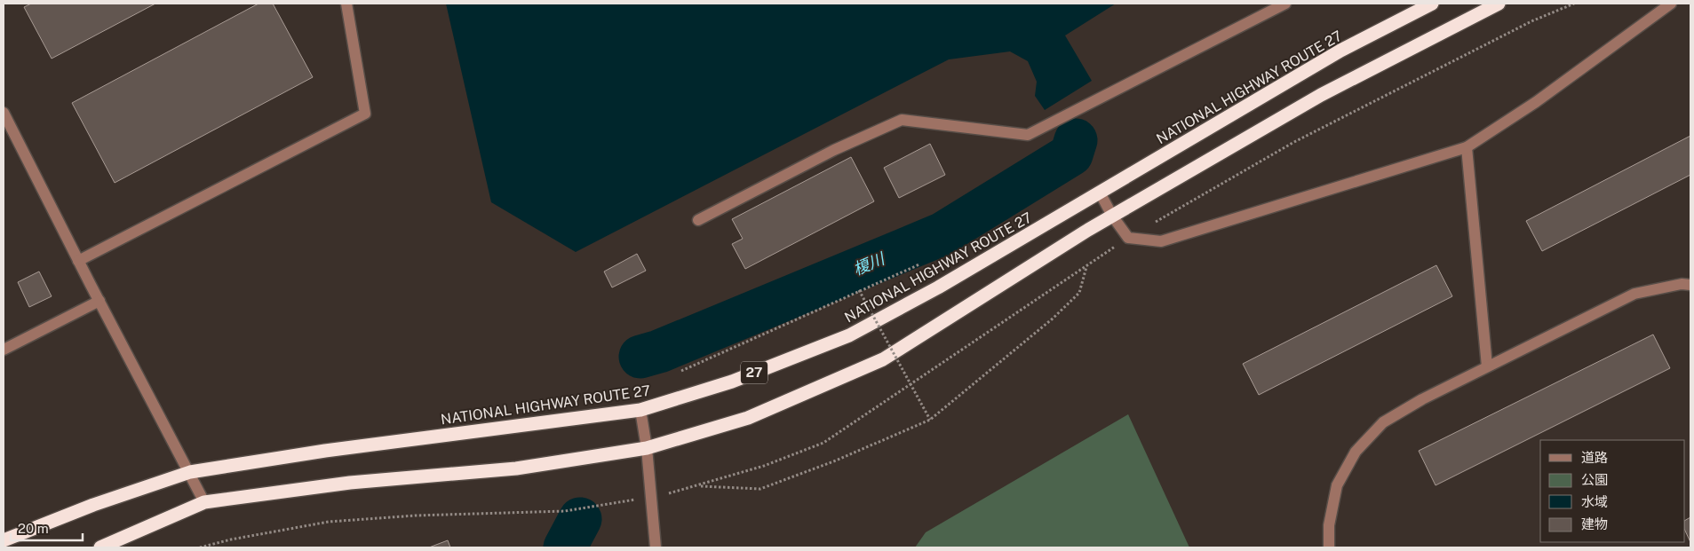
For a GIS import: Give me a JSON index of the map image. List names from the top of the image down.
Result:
{
  "streets": {
    "highway": ["NATIONAL HIGHWAY ROUTE 27", "27"]
  },
  "water": ["榎川"],
  "legend": [
    "道路",
    "公園",
    "水域",
    "建物"
  ],
  "scale_bar": "20 m"
}
